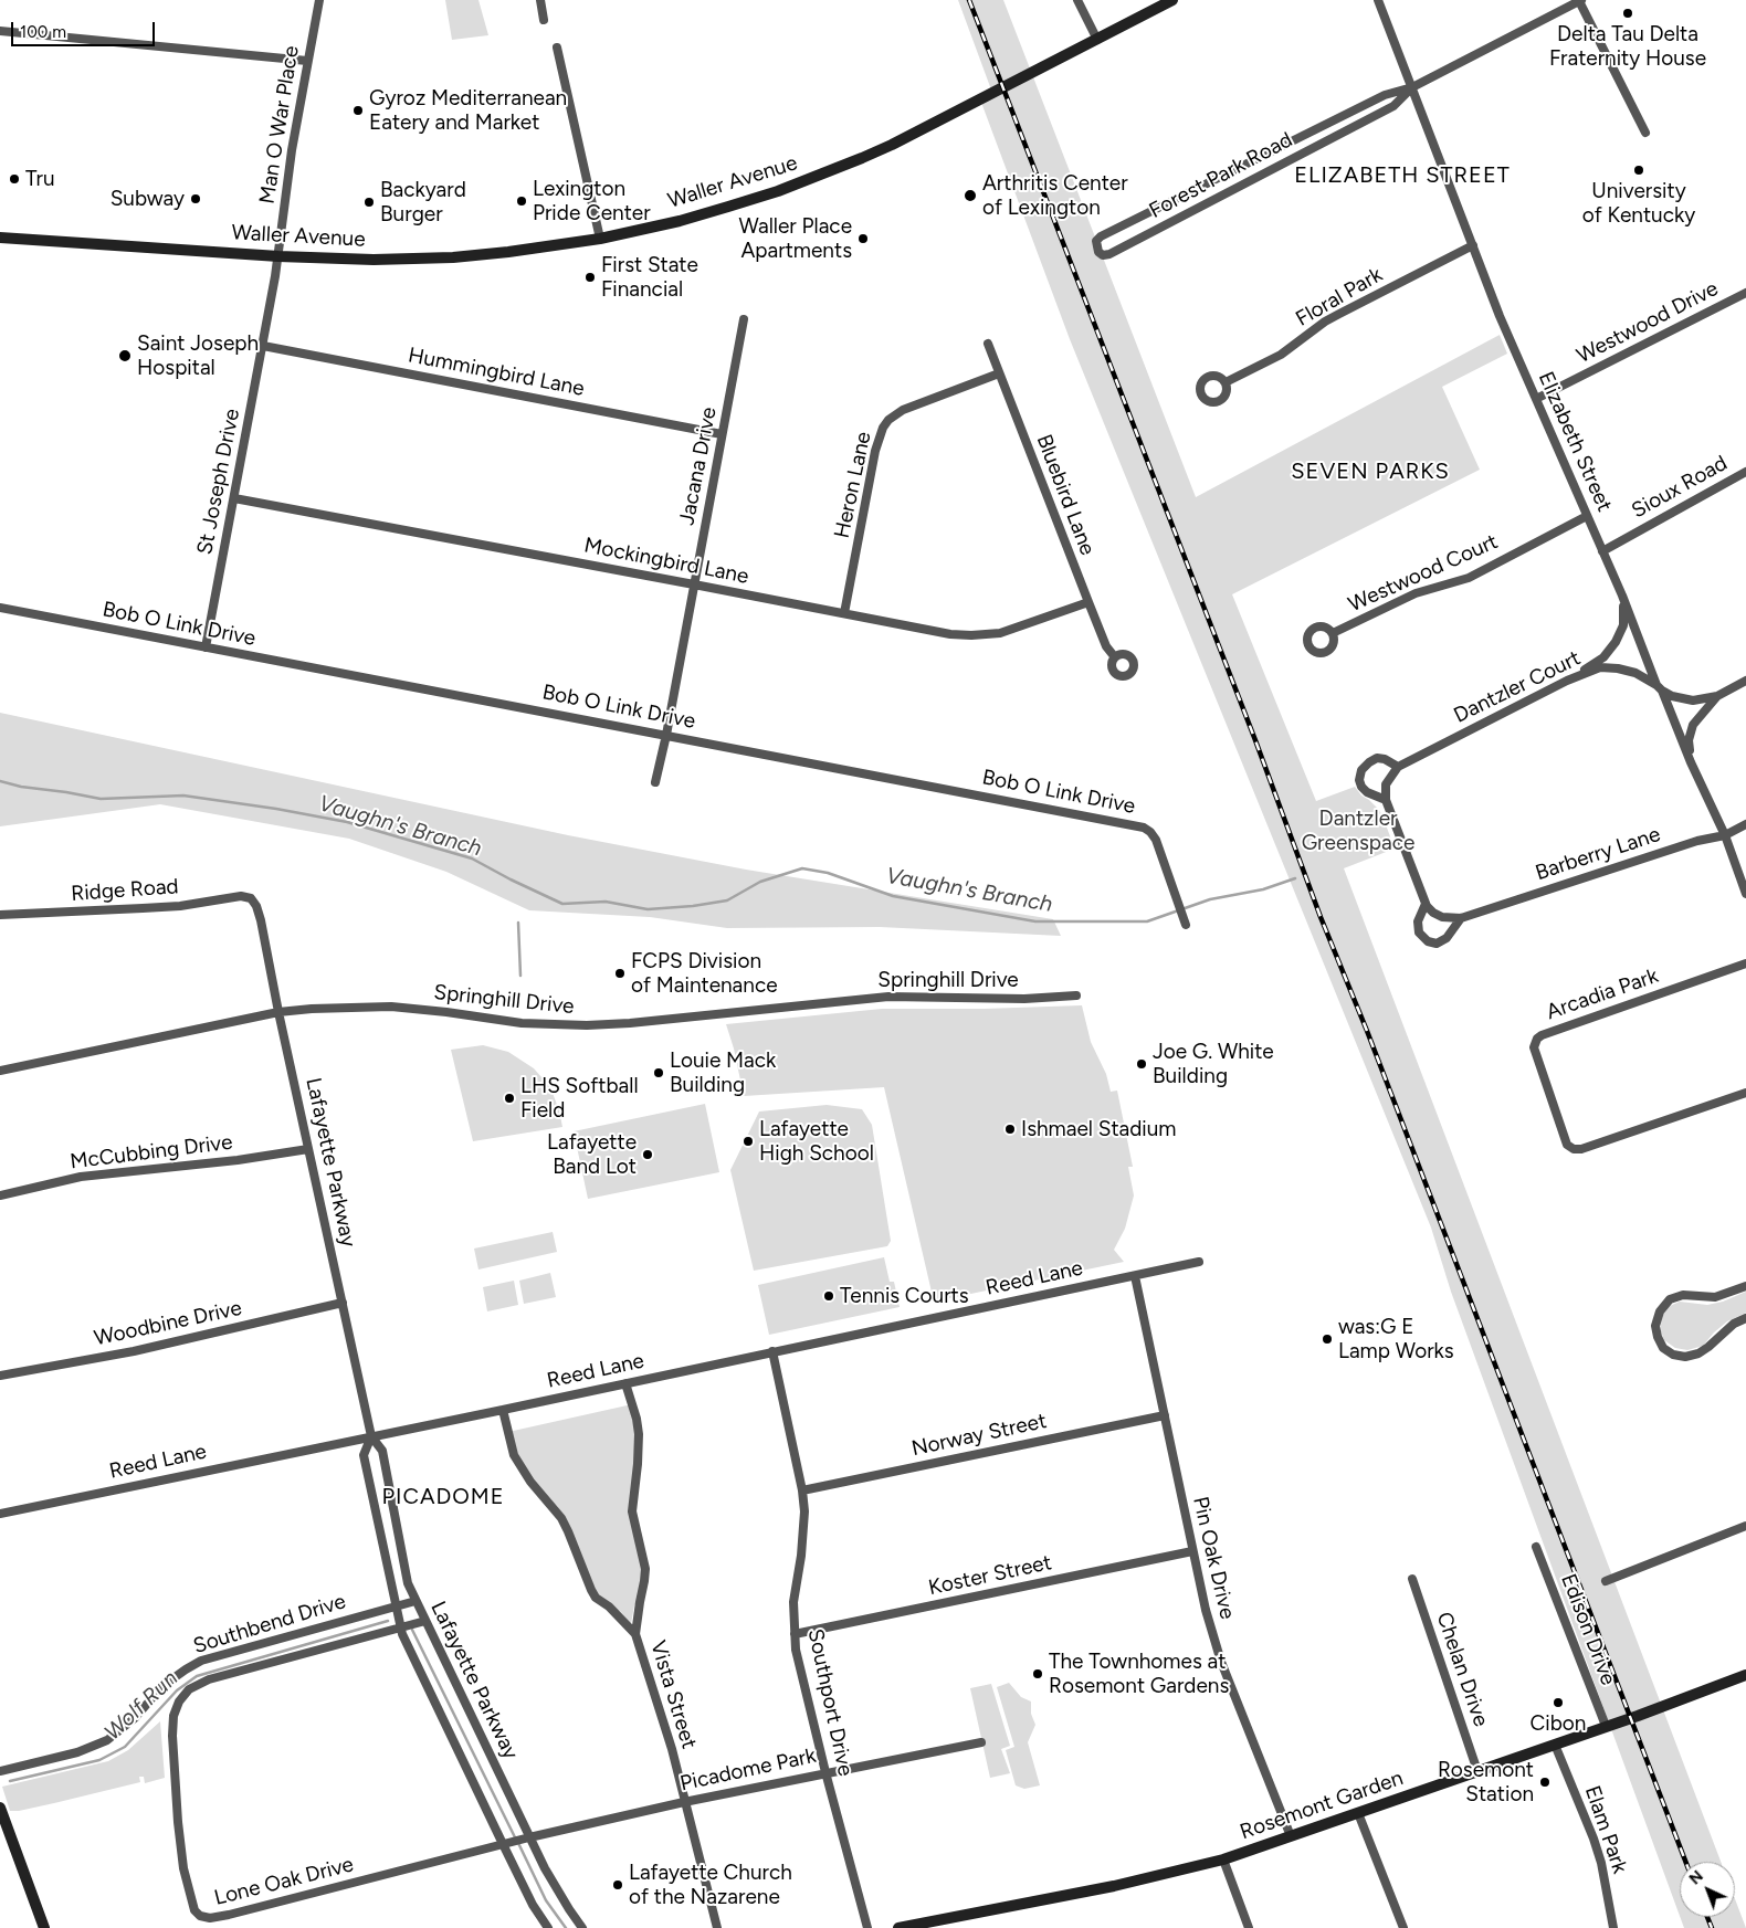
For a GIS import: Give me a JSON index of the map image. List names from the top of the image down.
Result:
{
  "streets": {
    "main road": ["Waller Avenue", "Rosemont Garden"],
    "street": [
      "Man O War Place",
      "Forest Park Road",
      "Floral Park",
      "Westwood Drive",
      "Hummingbird Lane",
      "Elizabeth Street",
      "Jacana Drive",
      "St Joseph Drive",
      "Heron Lane",
      "Sioux Road",
      "Bluebird Lane",
      "Mockingbird Lane",
      "Westwood Court",
      "Bob O Link Drive",
      "Dantzler Court",
      "Barberry Lane",
      "Ridge Road",
      "Springhill Drive",
      "Arcadia Park",
      "McCubbing Drive",
      "Lafayette Parkway",
      "Reed Lane",
      "Woodbine Drive",
      "Norway Street",
      "Pin Oak Drive",
      "Koster Street",
      "Southbend Drive",
      "Edison Drive",
      "Chelan Drive",
      "Vista Street",
      "Southport Drive",
      "Picadome Park",
      "Elam Park",
      "Lone Oak Drive"
    ]
  },
  "crossings": [
    ["Man O War Place", "Waller Avenue"],
    ["Man O War Place", "St Joseph Drive"],
    ["Forest Park Road", "Elizabeth Street"],
    ["Waller Avenue", "St Joseph Drive"],
    ["Floral Park", "Elizabeth Street"],
    ["Westwood Drive", "Elizabeth Street"],
    ["Hummingbird Lane", "Jacana Drive"],
    ["Hummingbird Lane", "St Joseph Drive"],
    ["Elizabeth Street", "Sioux Road"],
    ["Elizabeth Street", "Westwood Court"],
    ["Elizabeth Street", "Dantzler Court"],
    ["Elizabeth Street", "Barberry Lane"],
    ["Jacana Drive", "Mockingbird Lane"],
    ["Jacana Drive", "Bob O Link Drive"],
    ["St Joseph Drive", "Mockingbird Lane"],
    ["St Joseph Drive", "Bob O Link Drive"],
    ["Heron Lane", "Bluebird Lane"],
    ["Heron Lane", "Mockingbird Lane"],
    ["Bluebird Lane", "Mockingbird Lane"],
    ["Ridge Road", "Lafayette Parkway"],
    ["Springhill Drive", "Lafayette Parkway"],
    ["McCubbing Drive", "Lafayette Parkway"],
    ["Lafayette Parkway", "Reed Lane"],
    ["Lafayette Parkway", "Woodbine Drive"],
    ["Lafayette Parkway", "Southbend Drive"],
    ["Lafayette Parkway", "Picadome Park"],
    ["Lafayette Parkway", "Lone Oak Drive"],
    ["Reed Lane", "Pin Oak Drive"],
    ["Reed Lane", "Southport Drive"],
    ["Norway Street", "Pin Oak Drive"],
    ["Norway Street", "Southport Drive"],
    ["Pin Oak Drive", "Koster Street"],
    ["Pin Oak Drive", "Rosemont Garden"],
    ["Koster Street", "Southport Drive"],
    ["Southbend Drive", "Lone Oak Drive"],
    ["Edison Drive", "Rosemont Garden"],
    ["Chelan Drive", "Rosemont Garden"],
    ["Vista Street", "Picadome Park"],
    ["Southport Drive", "Picadome Park"],
    ["Picadome Park", "Lone Oak Drive"],
    ["Rosemont Garden", "Elam Park"]
  ],
  "districts": ["ELIZABETH STREET", "SEVEN PARKS", "PICADOME"],
  "water": ["Vaughn's Branch", "Wolf Run"],
  "parks": ["Dantzler Greenspace"],
  "places": [
    "Delta Tau Delta Fraternity House",
    "Gyroz Mediterranean Eatery and Market",
    "University of Kentucky",
    "Tru",
    "Arthritis Center of Lexington",
    "Subway",
    "Lexington Pride Center",
    "Backyard Burger",
    "Waller Place Apartments",
    "First State Financial",
    "Saint Joseph Hospital",
    "FCPS Division of Maintenance",
    "Joe G. White Building",
    "Louie Mack Building",
    "LHS Softball Field",
    "Ishmael Stadium",
    "Lafayette High School",
    "Lafayette Band Lot",
    "Tennis Courts",
    "was:G E Lamp Works",
    "The Townhomes at Rosemont Gardens",
    "Cibon",
    "Rosemont Station",
    "Lafayette Church of the Nazarene"
  ],
  "scale_bar": "100 m",
  "north": "top left"
}
